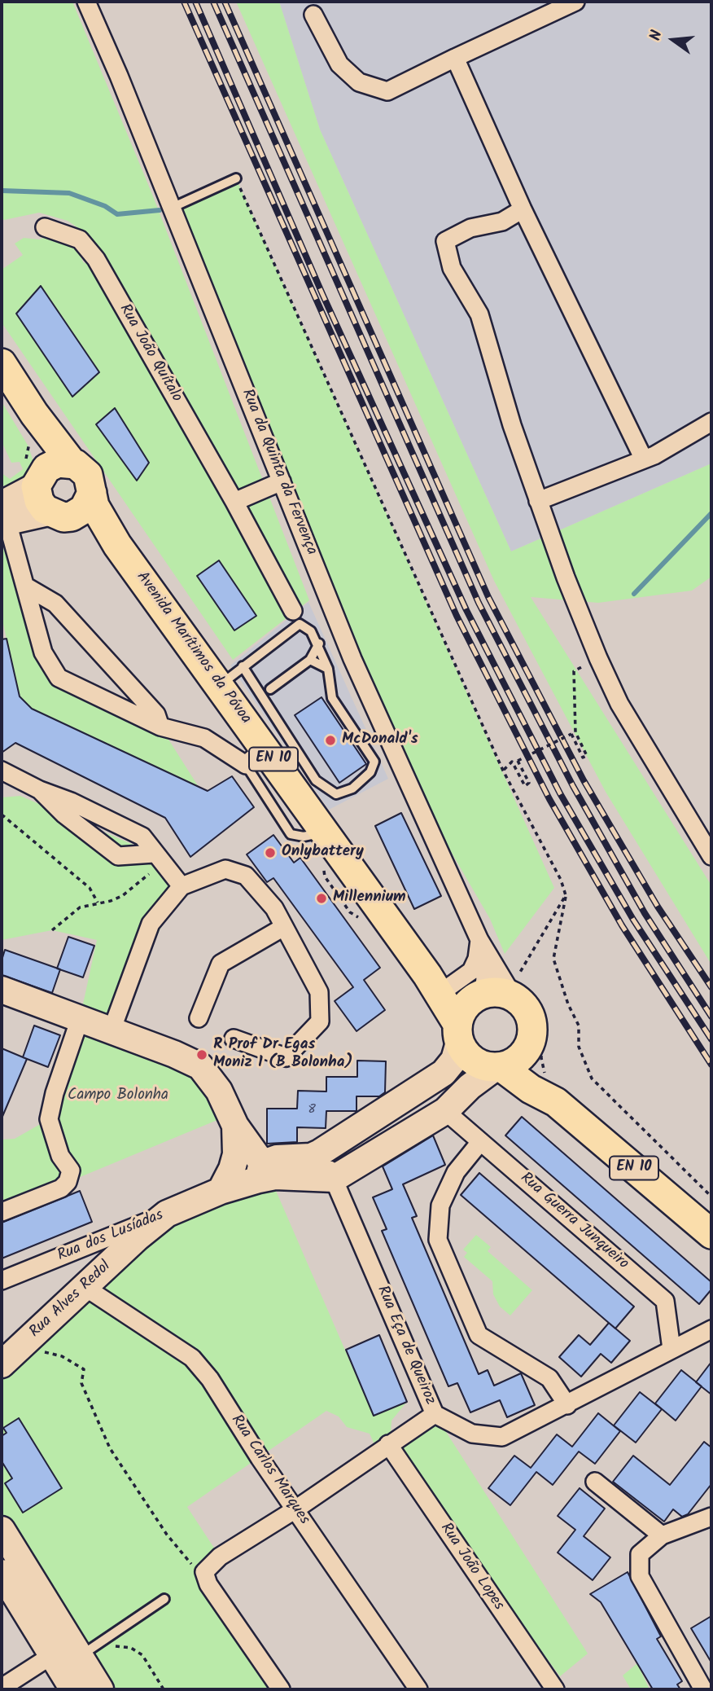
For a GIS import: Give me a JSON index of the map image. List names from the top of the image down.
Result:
{
  "streets": {
    "main road": ["Avenida Marítimos da Póvoa", "EN 10"],
    "street": [
      "Rua João Quítalo",
      "Rua da Quinta da Fervença",
      "Rua Guerra Junqueiro",
      "Rua dos Lusíadas",
      "Rua Alves Redol",
      "Rua Eça de Queiroz",
      "Rua Carlos Marques",
      "Rua João Lopes"
    ]
  },
  "crossings": [
    ["Rua da Quinta da Fervença", "Avenida Marítimos da Póvoa"],
    ["Avenida Marítimos da Póvoa", "EN 10"],
    ["Rua Guerra Junqueiro", "Rua Eça de Queiroz"],
    ["Rua dos Lusíadas", "Rua Alves Redol"],
    ["Rua Alves Redol", "Rua Carlos Marques"]
  ],
  "parks": ["Campo Bolonha"],
  "places": [
    "McDonald's",
    "Onlybattery",
    "Millennium",
    "R Prof Dr Egas Moniz 1 (B Bolonha)"
  ],
  "house_numbers": ["8"],
  "north": "left"
}
